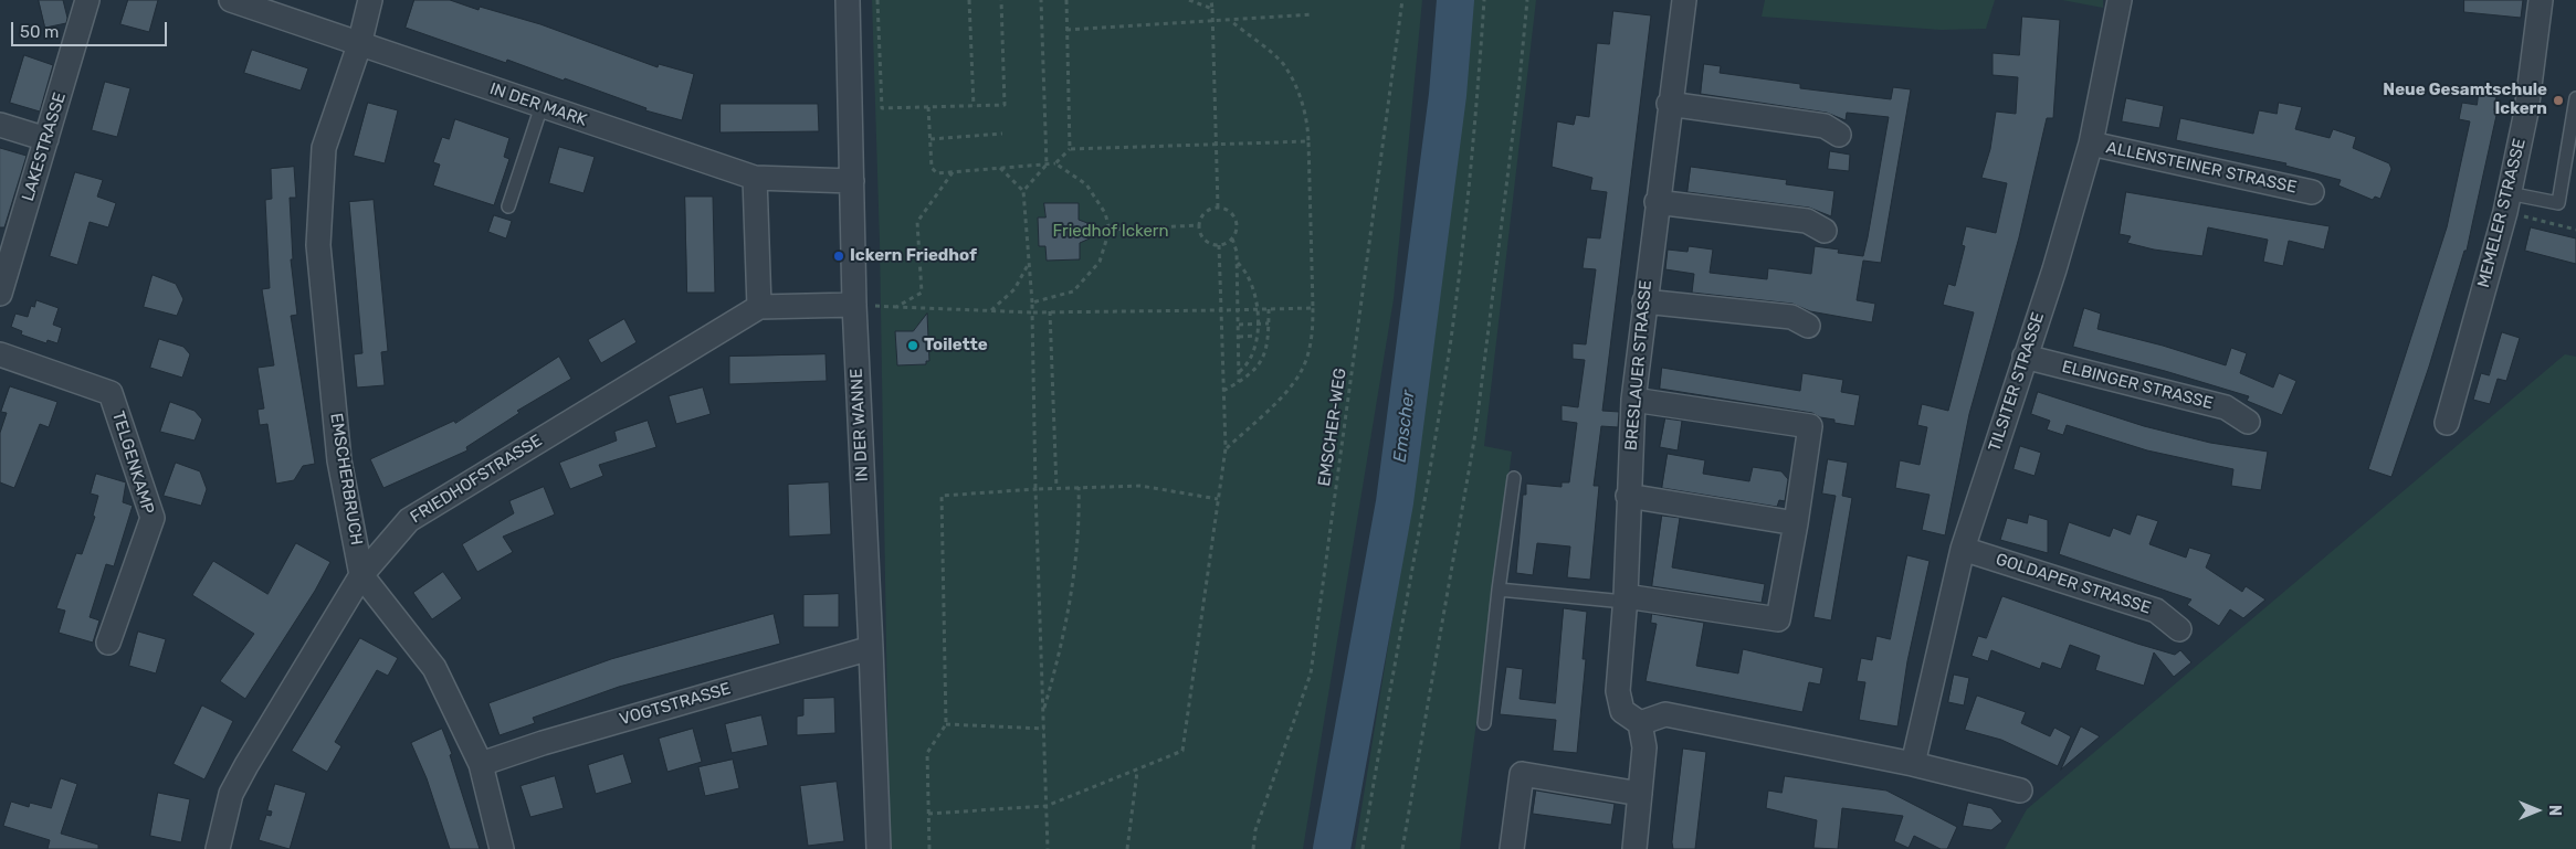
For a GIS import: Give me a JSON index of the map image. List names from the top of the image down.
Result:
{
  "streets": {
    "street": [
      "IN DER MARK",
      "LAKESTRASSE",
      "ALLENSTEINER STRASSE",
      "MEMELER STRASSE",
      "BRESLAUER STRASSE",
      "TILSITER STRASSE",
      "ELBINGER STRASSE",
      "IN DER WANNE",
      "TELGENKAMP",
      "EMSCHERBRUCH",
      "FRIEDHOFSTRASSE",
      "GOLDAPER STRASSE",
      "VOGTSTRASSE"
    ],
    "path": ["EMSCHER-WEG"]
  },
  "crossings": [
    ["IN DER MARK", "IN DER WANNE"],
    ["IN DER MARK", "EMSCHERBRUCH"],
    ["ALLENSTEINER STRASSE", "TILSITER STRASSE"],
    ["TILSITER STRASSE", "ELBINGER STRASSE"],
    ["TILSITER STRASSE", "GOLDAPER STRASSE"],
    ["IN DER WANNE", "VOGTSTRASSE"],
    ["EMSCHERBRUCH", "FRIEDHOFSTRASSE"],
    ["EMSCHERBRUCH", "VOGTSTRASSE"]
  ],
  "water": ["Emscher"],
  "parks": ["Friedhof Ickern"],
  "places": ["Neue Gesamtschule Ickern", "Ickern Friedhof", "Toilette"],
  "scale_bar": "50 m",
  "north": "right"
}
